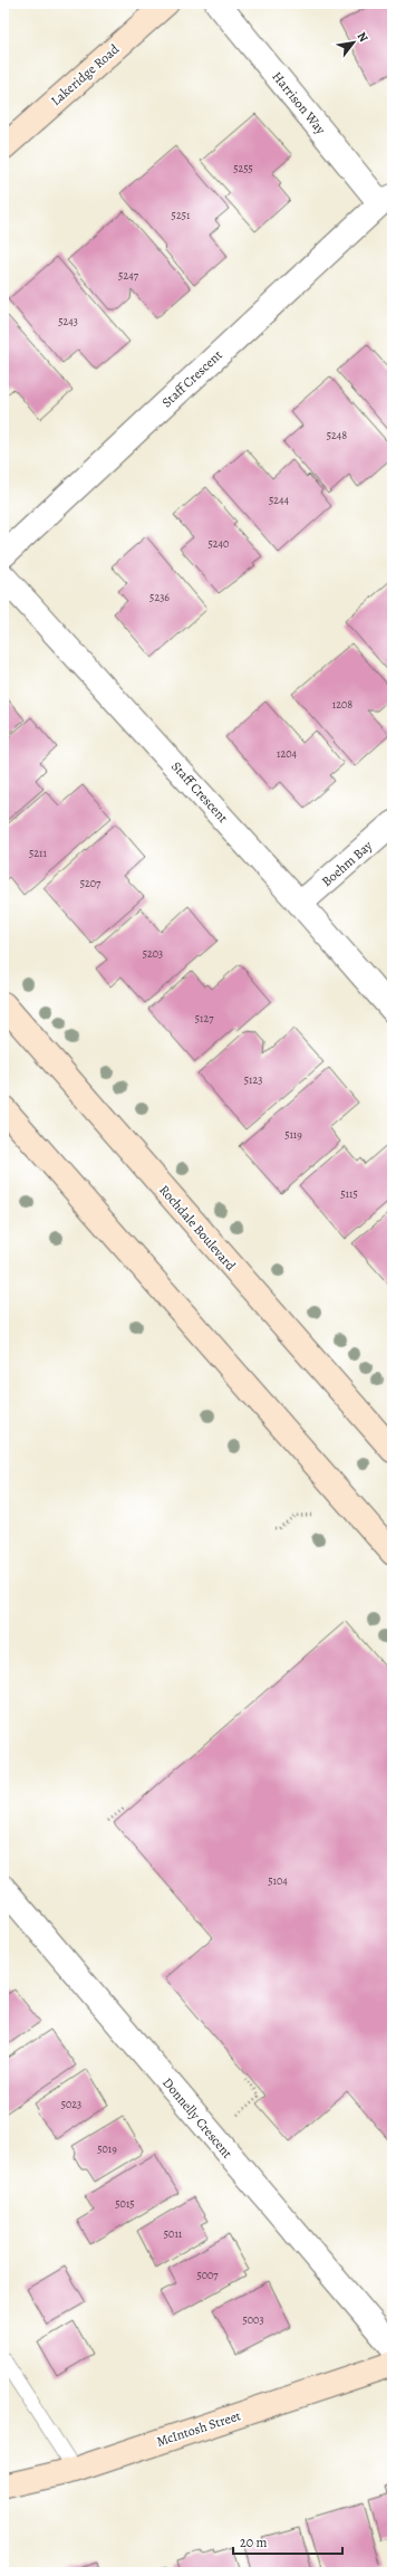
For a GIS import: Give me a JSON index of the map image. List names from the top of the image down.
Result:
{
  "streets": {
    "main road": ["Lakeridge Road", "Rochdale Boulevard", "McIntosh Street"],
    "street": [
      "Harrison Way",
      "Staff Crescent",
      "Boehm Bay",
      "Donnelly Crescent"
    ]
  },
  "crossings": [
    ["Harrison Way", "Staff Crescent"],
    ["Staff Crescent", "Boehm Bay"]
  ],
  "house_numbers": [
    "5255",
    "5251",
    "5247",
    "5243",
    "5248",
    "5244",
    "5240",
    "5236",
    "1208",
    "1204",
    "5211",
    "5207",
    "5203",
    "5127",
    "5123",
    "5119",
    "5115",
    "5104",
    "5023",
    "5019",
    "5015",
    "5011",
    "5007",
    "5003"
  ],
  "scale_bar": "20 m",
  "north": "top right"
}
